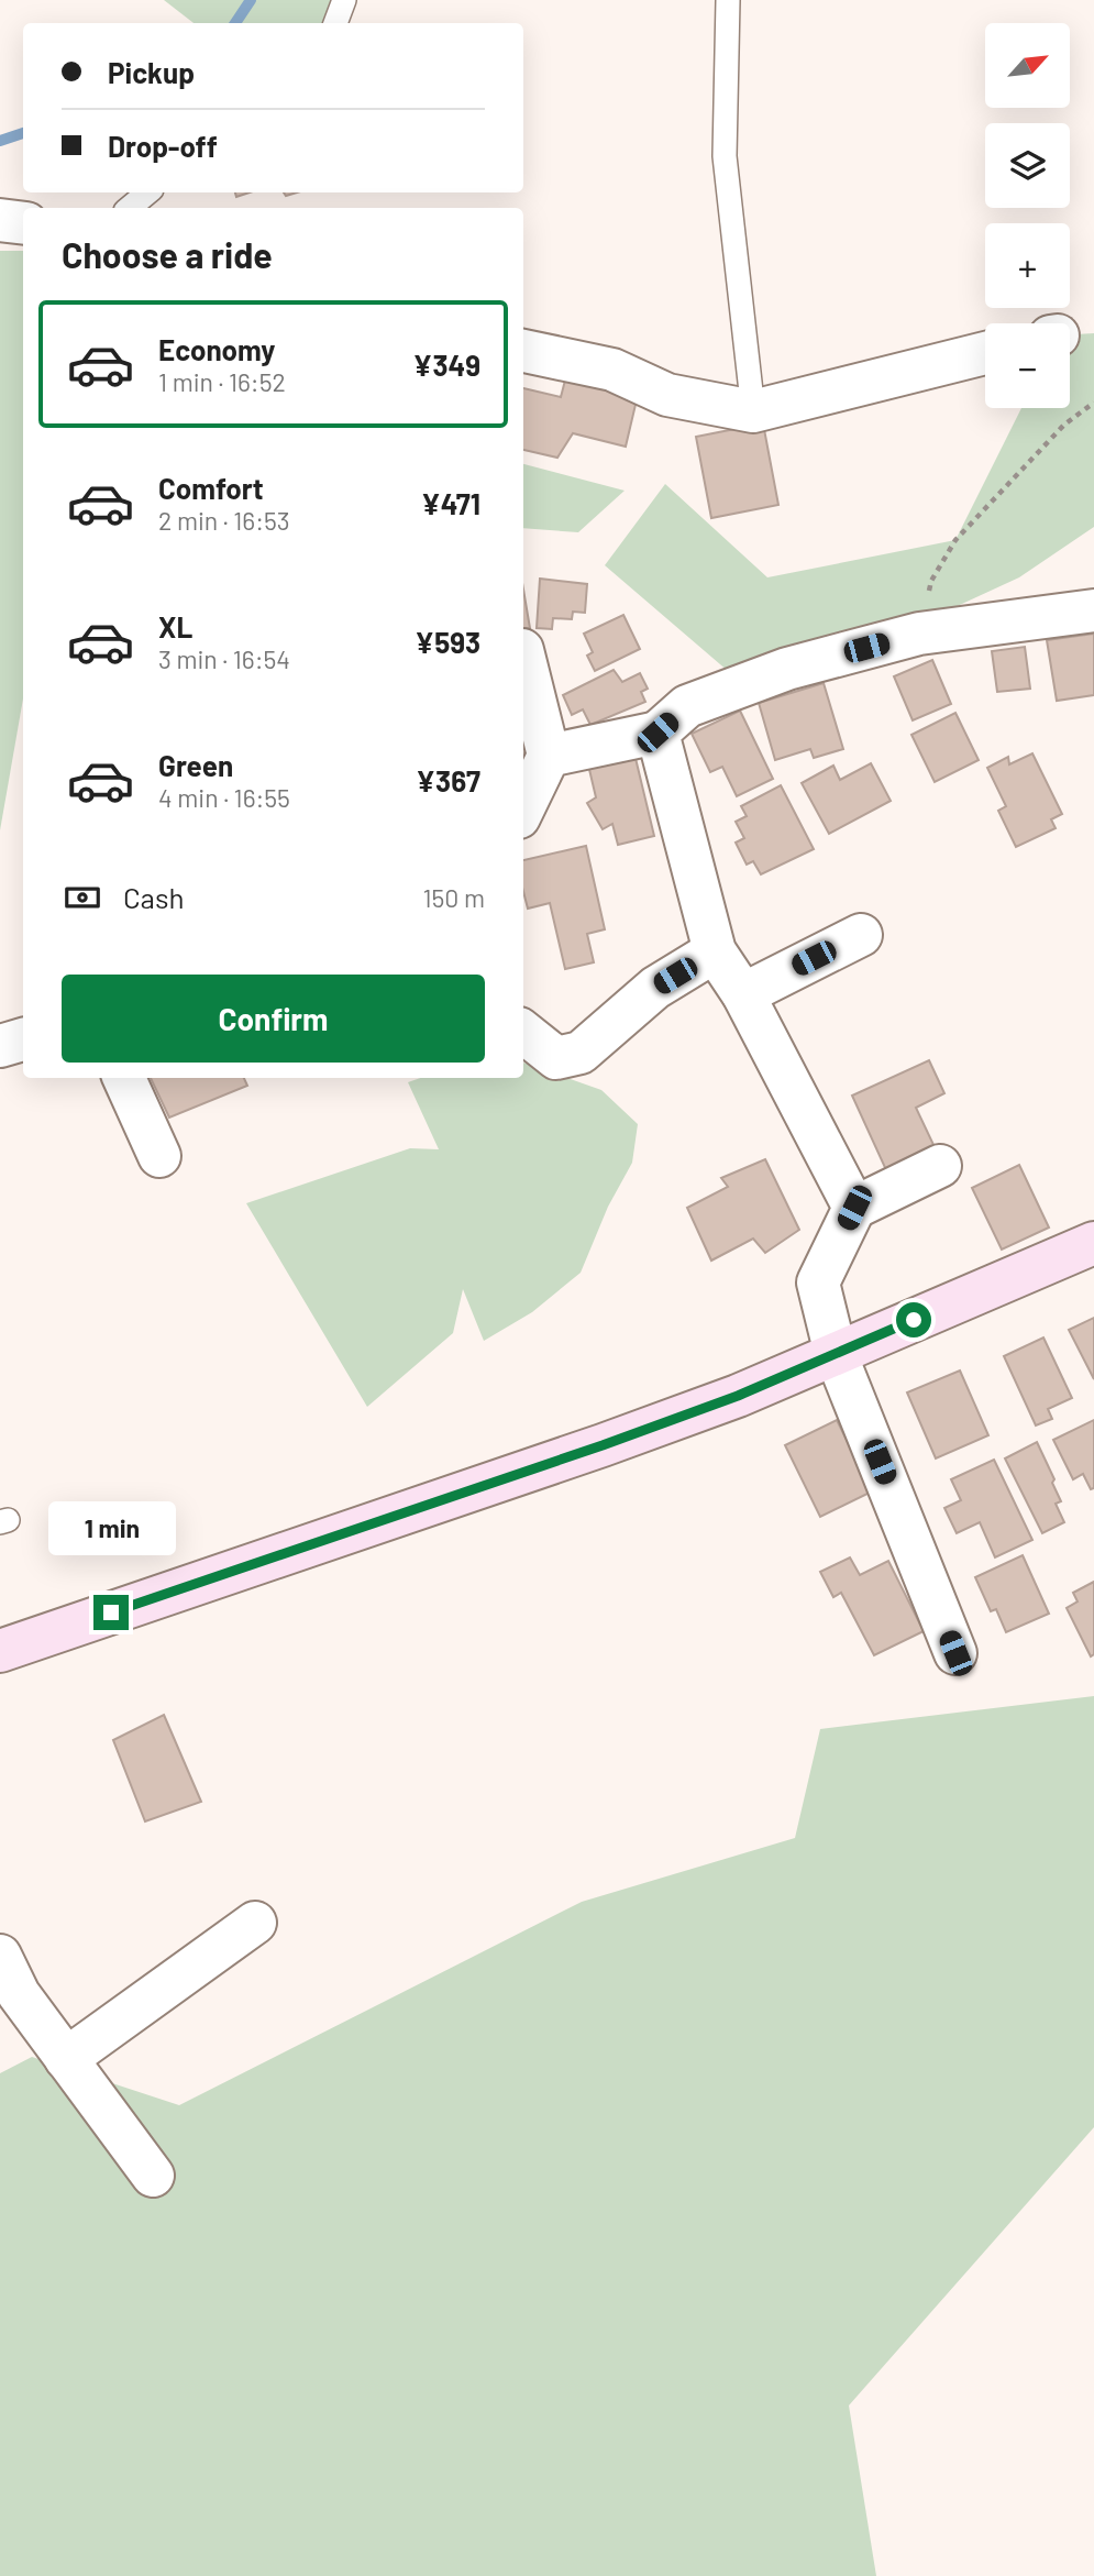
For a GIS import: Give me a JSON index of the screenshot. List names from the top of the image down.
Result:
{
  "north": "top right",
  "page": {
    "map_buttons": ["+", "−"],
    "banner": ["Pickup", "Drop-off"],
    "heading": "Choose a ride",
    "list": [
      {
        "name": "Economy",
        "note": "1 min · 16:52",
        "value": "¥349"
      },
      {
        "name": "Comfort",
        "note": "2 min · 16:53",
        "value": "¥471"
      },
      {
        "name": "XL",
        "note": "3 min · 16:54",
        "value": "¥593"
      },
      {
        "name": "Green",
        "note": "4 min · 16:55",
        "value": "¥367"
      }
    ],
    "pay": ["Cash", "150 m"],
    "buttons": "Confirm",
    "bubble": "1 min"
  }
}
